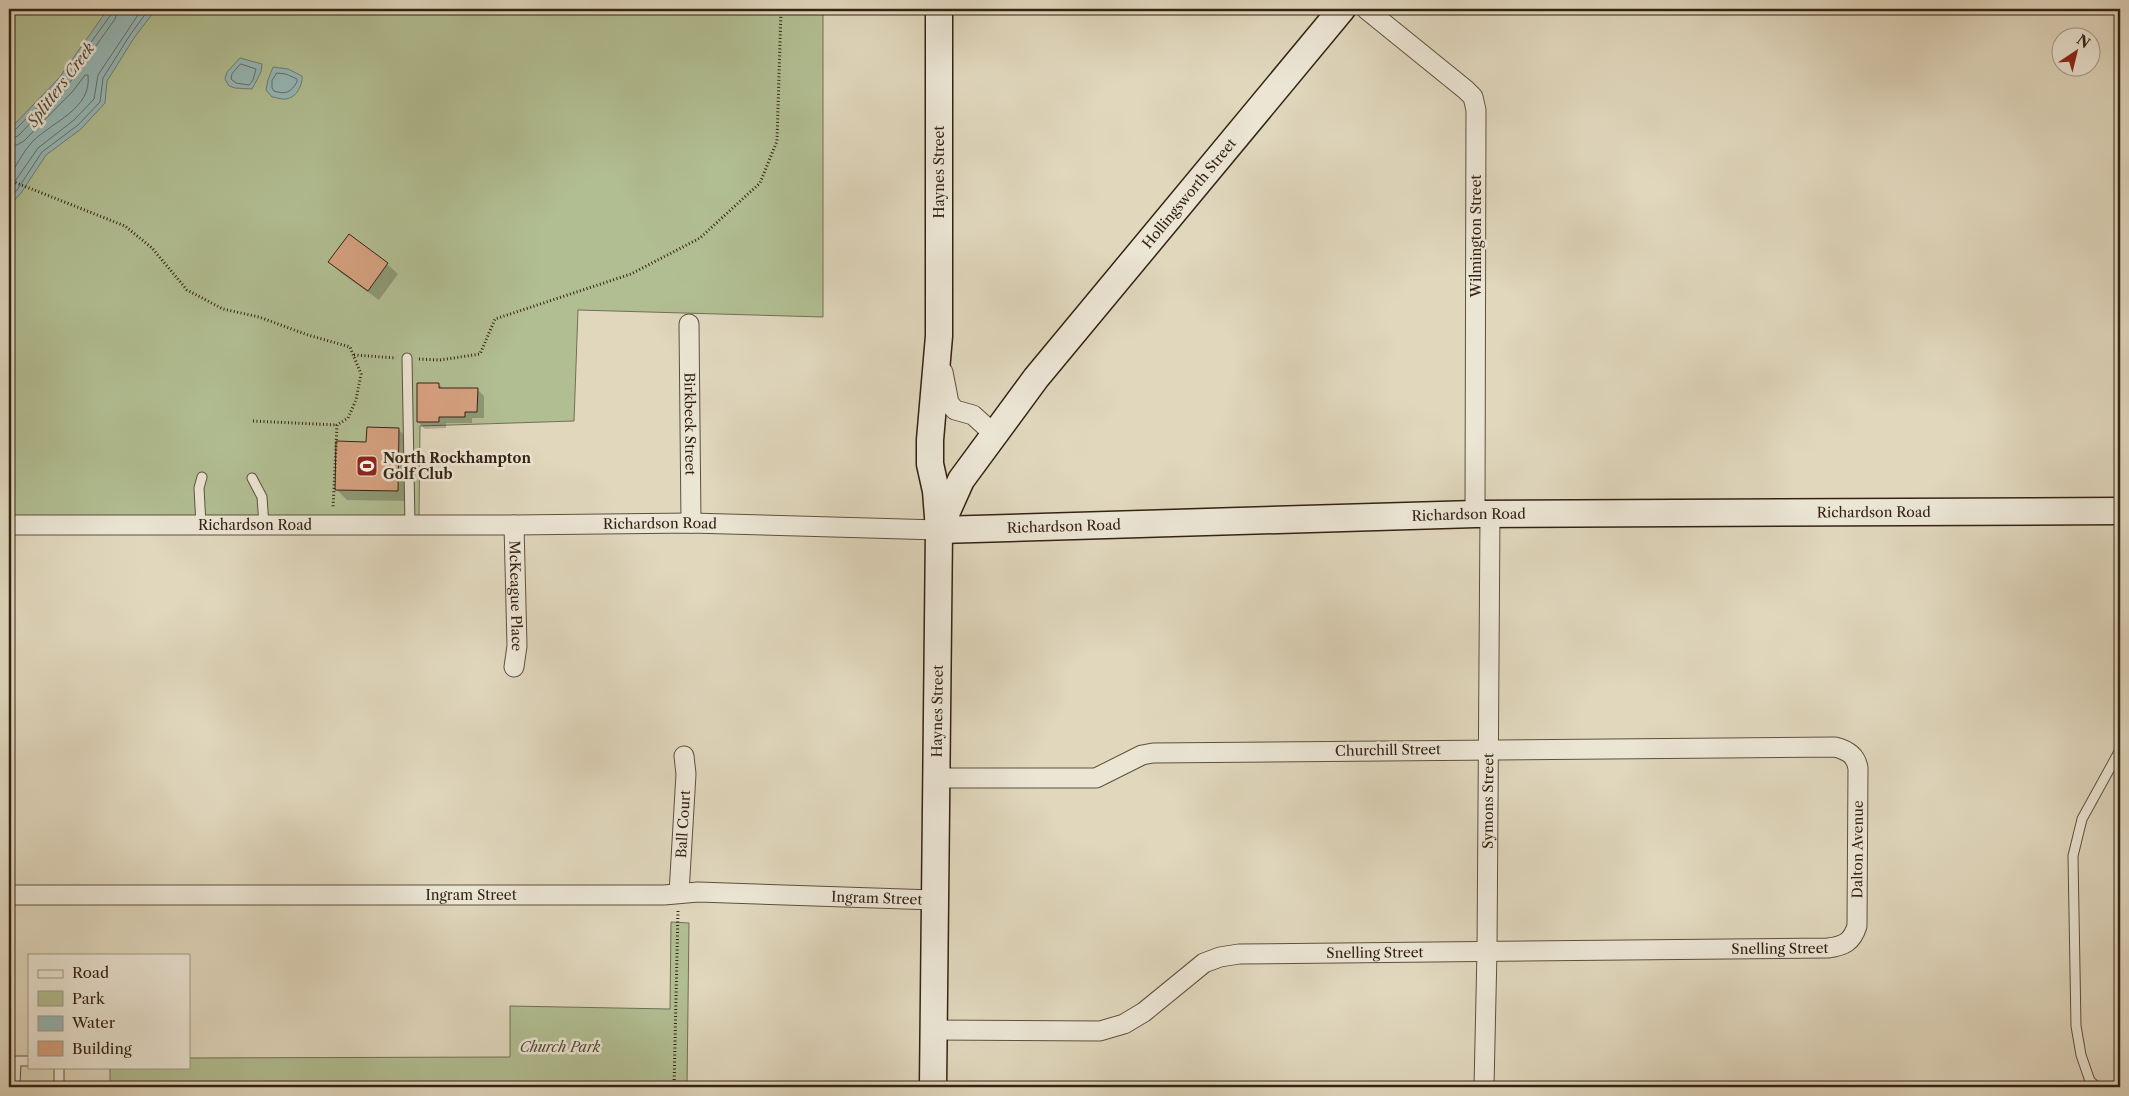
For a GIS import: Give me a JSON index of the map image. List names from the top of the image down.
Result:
{
  "streets": {
    "street": [
      "Haynes Street",
      "Hollingsworth Street",
      "Wilmington Street",
      "Birkbeck Street",
      "Richardson Road",
      "McKeague Place",
      "Churchill Street",
      "Symons Street",
      "Ball Court",
      "Dalton Avenue",
      "Ingram Street",
      "Snelling Street"
    ]
  },
  "crossings": [
    ["Haynes Street", "Hollingsworth Street"],
    ["Haynes Street", "Richardson Road"],
    ["Haynes Street", "Churchill Street"],
    ["Haynes Street", "Ingram Street"],
    ["Haynes Street", "Snelling Street"],
    ["Hollingsworth Street", "Richardson Road"],
    ["Wilmington Street", "Richardson Road"],
    ["Wilmington Street", "Symons Street"],
    ["Birkbeck Street", "Richardson Road"],
    ["Richardson Road", "McKeague Place"],
    ["Richardson Road", "Symons Street"],
    ["Churchill Street", "Symons Street"],
    ["Churchill Street", "Dalton Avenue"],
    ["Symons Street", "Snelling Street"],
    ["Ball Court", "Ingram Street"],
    ["Dalton Avenue", "Snelling Street"]
  ],
  "water": ["Splitters Creek"],
  "parks": ["Church Park"],
  "places": {
    "sports": ["North Rockhampton Golf Club"]
  },
  "legend": [
    "Road",
    "Park",
    "Water",
    "Building"
  ],
  "north": "top right"
}
